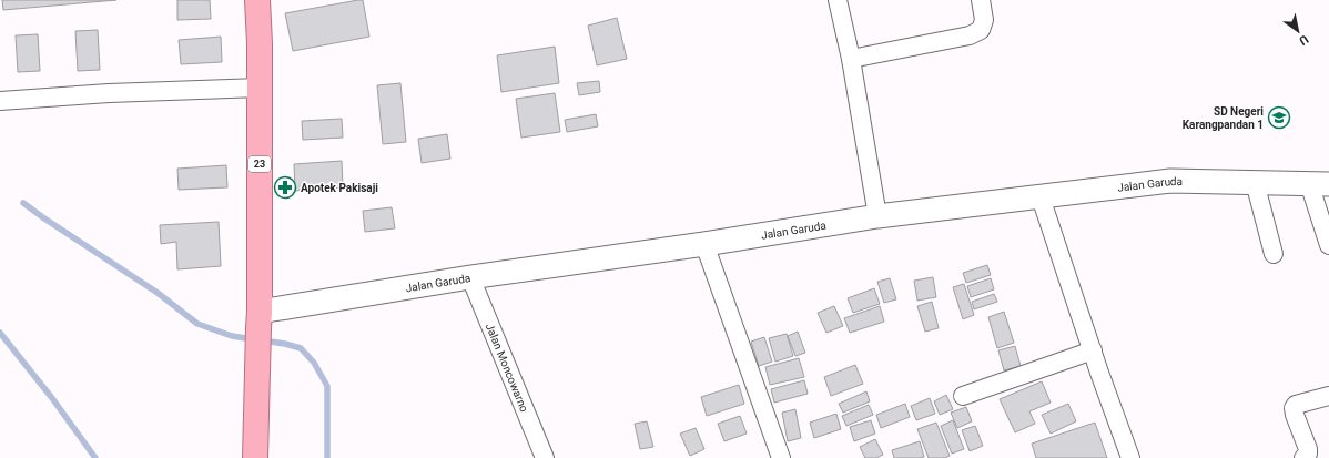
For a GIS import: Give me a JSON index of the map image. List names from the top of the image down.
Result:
{
  "streets": {
    "highway": ["23"],
    "street": ["Jalan Garuda", "Jalan Moncowarno"]
  },
  "crossings": [
    ["23", "Jalan Garuda"],
    ["Jalan Garuda", "Jalan Moncowarno"]
  ],
  "places": {
    "school or university": ["SD Negeri Karangpandan 1"],
    "pharmacy": ["Apotek Pakisaji"]
  },
  "north": "bottom right"
}
